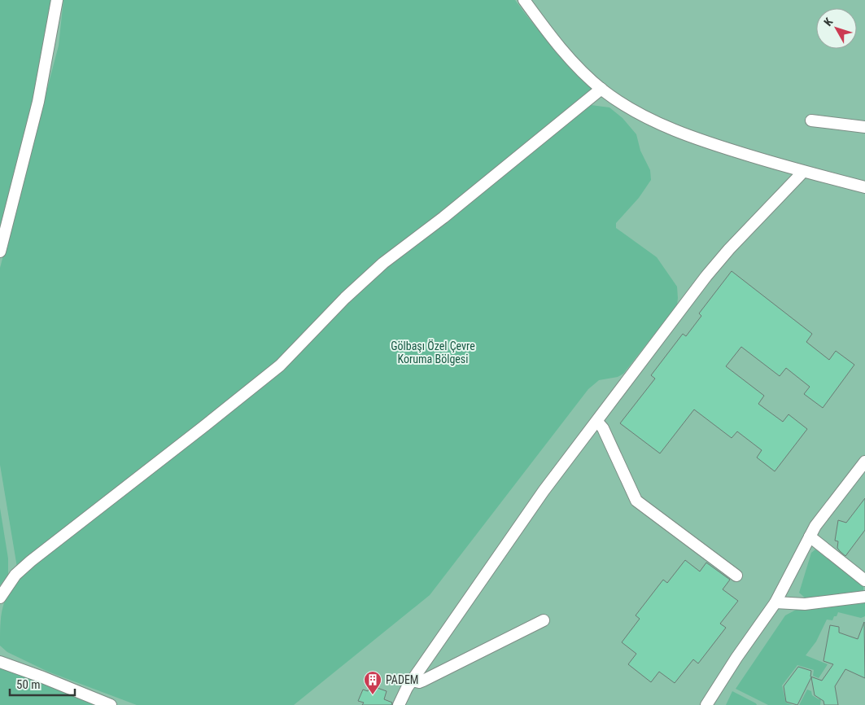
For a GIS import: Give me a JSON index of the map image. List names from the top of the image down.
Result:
{
  "parks": ["Gölbaşı Özel Çevre Koruma Bölgesi"],
  "places": {
    "building": ["PADEM"]
  },
  "scale_bar": "50 m",
  "north": "top left"
}
